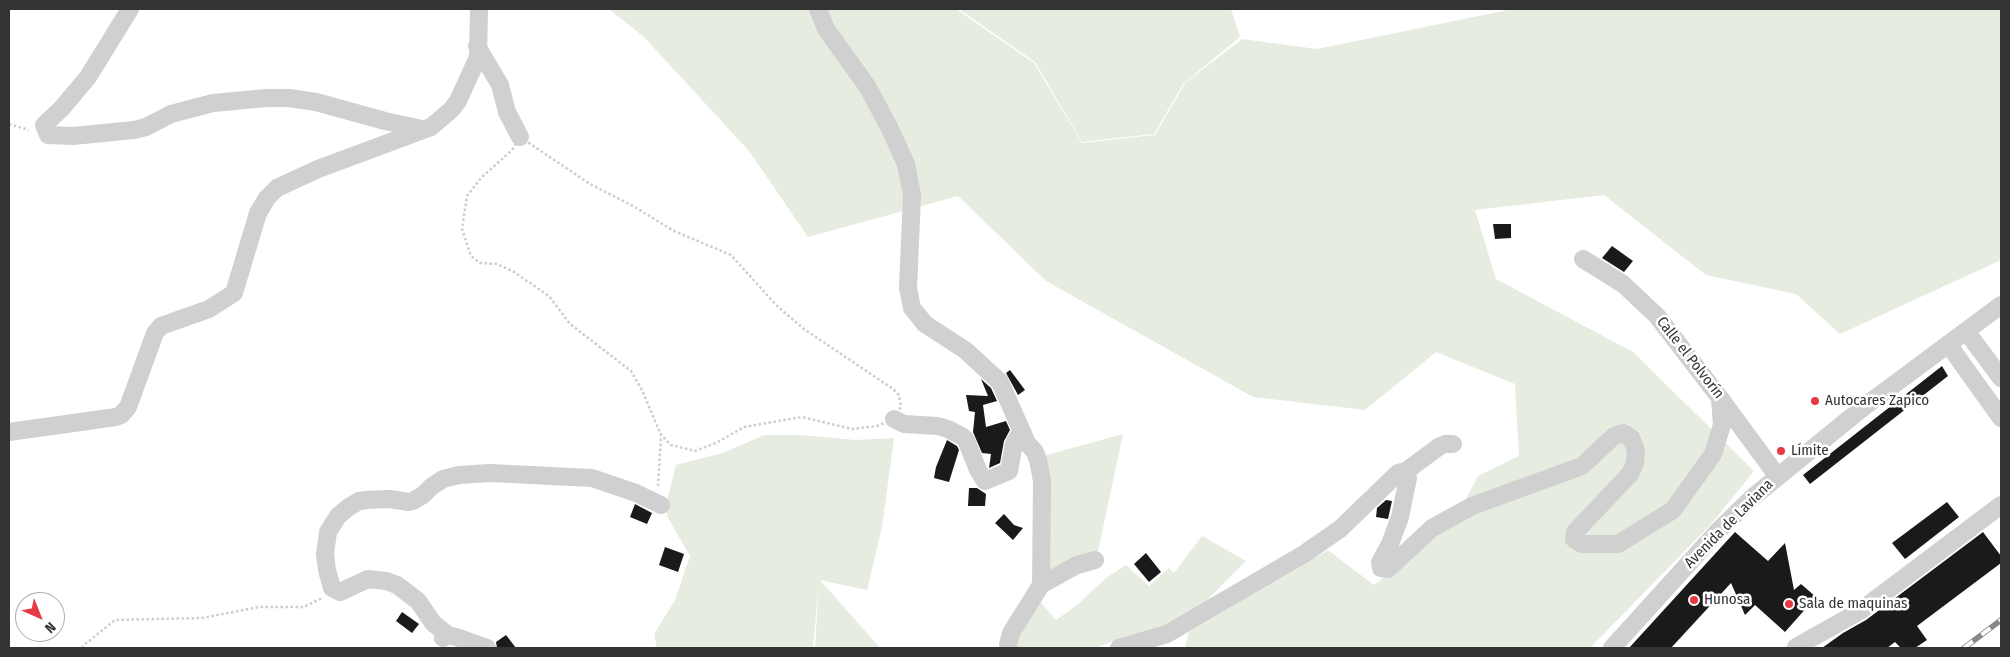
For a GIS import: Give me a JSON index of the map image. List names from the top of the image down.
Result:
{
  "streets": {
    "street": ["Calle el Polvorín", "Avenida de Laviana"]
  },
  "crossings": [
    ["Calle el Polvorín", "Avenida de Laviana"]
  ],
  "places": [
    "Autocares Zapico",
    "Límite",
    "Hunosa",
    "Sala de maquinas"
  ],
  "north": "bottom right"
}
